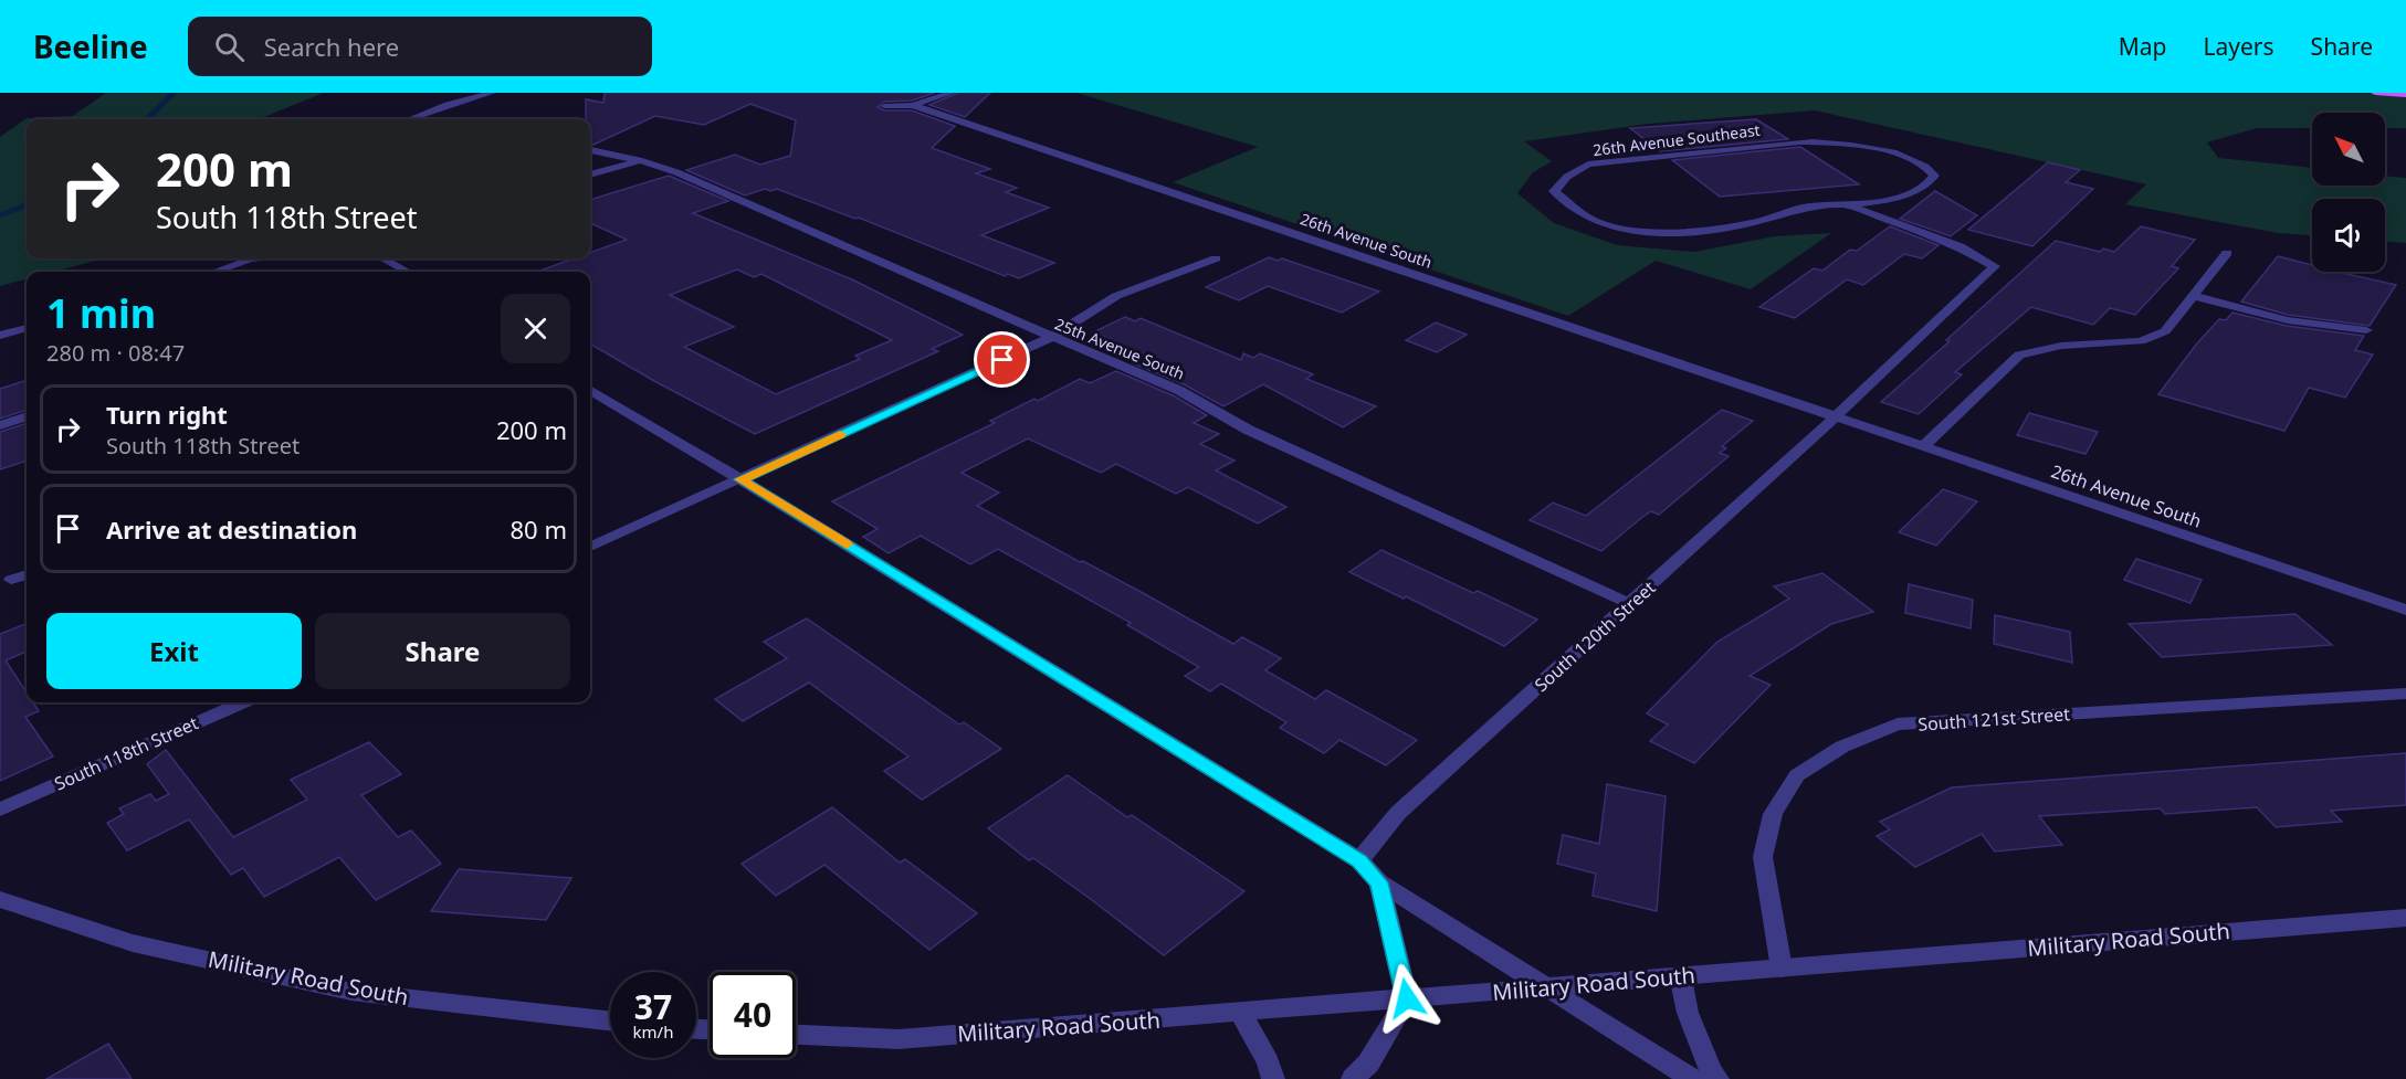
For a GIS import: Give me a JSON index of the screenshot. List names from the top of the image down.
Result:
{
  "streets": {
    "street": [
      "26th Avenue Southeast",
      "26th Avenue South",
      "25th Avenue South",
      "South 120th Street",
      "South 121st Street",
      "South 118th Street",
      "Military Road South"
    ]
  },
  "crossings": [
    ["26th Avenue South", "South 120th Street"],
    ["25th Avenue South", "South 120th Street"],
    ["South 121st Street", "Military Road South"]
  ],
  "north": "top left",
  "page": {
    "header": "Beeline",
    "search": "Search here",
    "nav": ["Map", "Layers", "Share"],
    "turn": ["200 m", "South 118th Street"],
    "heading": ["1 min", "280 m · 08:47"],
    "list": [
      {
        "name": "Turn right",
        "note": "South 118th Street",
        "value": "200 m"
      },
      {
        "name": "Arrive at destination",
        "value": "80 m"
      }
    ],
    "buttons": ["Exit", "Share"],
    "speed": "37 km/h",
    "limit": "40"
  }
}
